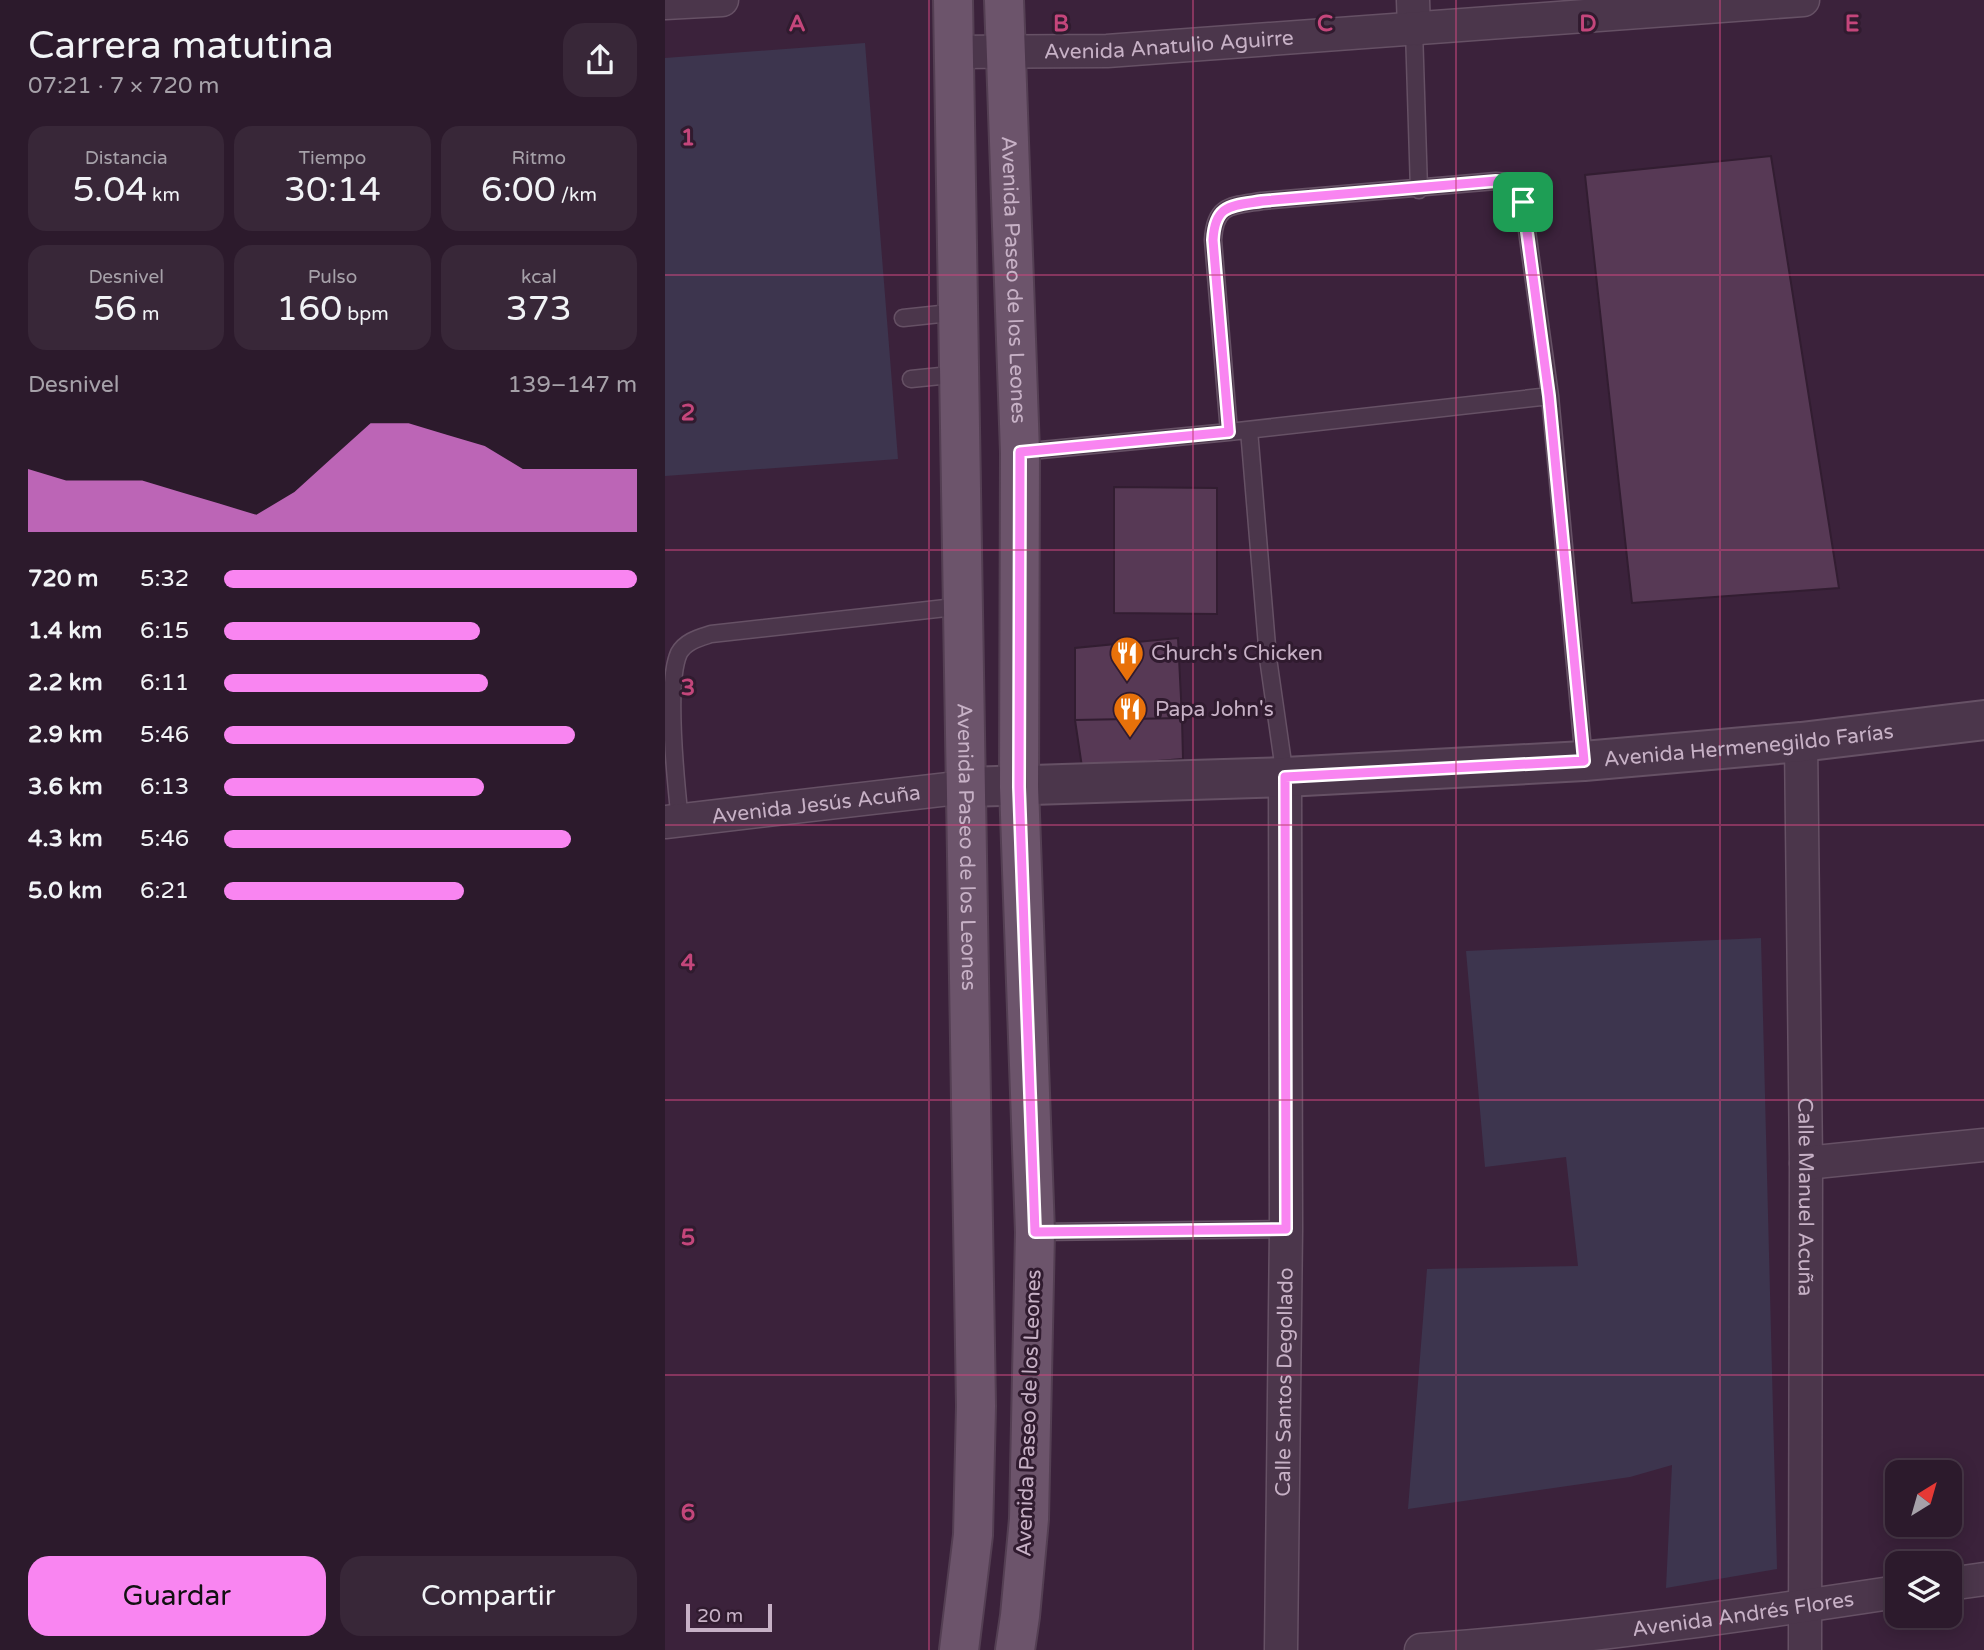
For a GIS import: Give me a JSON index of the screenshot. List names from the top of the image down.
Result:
{
  "streets": {
    "main road": ["Avenida Paseo de los Leones"],
    "street": [
      "Avenida Anatulio Aguirre",
      "Avenida Hermenegildo Farías",
      "Avenida Jesús Acuña",
      "Calle Manuel Acuña",
      "Calle Santos Degollado",
      "Avenida Andrés Flores"
    ]
  },
  "crossings": [
    ["Avenida Anatulio Aguirre", "Avenida Paseo de los Leones"],
    ["Avenida Paseo de los Leones", "Avenida Hermenegildo Farías"],
    ["Avenida Paseo de los Leones", "Avenida Jesús Acuña"],
    ["Avenida Hermenegildo Farías", "Avenida Jesús Acuña"],
    ["Avenida Hermenegildo Farías", "Calle Manuel Acuña"],
    ["Avenida Hermenegildo Farías", "Calle Santos Degollado"],
    ["Calle Manuel Acuña", "Avenida Andrés Flores"]
  ],
  "places": {
    "restaurant": ["Church's Chicken", "Papa John's"]
  },
  "scale_bar": "20 m",
  "north": "top right",
  "page": {
    "heading": ["Carrera matutina", "07:21 · 7 × 720 m"],
    "stats": [
      ["Distancia", "5.04 km"],
      ["Tiempo", "30:14"],
      ["Ritmo", "6:00 /km"],
      ["Desnivel", "56 m"],
      ["Pulso", "160 bpm"],
      ["kcal", "373"]
    ],
    "chart": ["Desnivel", "139–147 m"],
    "list": [
      {
        "name": "720 m",
        "note": "5:32"
      },
      {
        "name": "1.4 km",
        "note": "6:15"
      },
      {
        "name": "2.2 km",
        "note": "6:11"
      },
      {
        "name": "2.9 km",
        "note": "5:46"
      },
      {
        "name": "3.6 km",
        "note": "6:13"
      },
      {
        "name": "4.3 km",
        "note": "5:46"
      },
      {
        "name": "5.0 km",
        "note": "6:21"
      }
    ],
    "buttons": ["Guardar", "Compartir"],
    "scale": "20 m"
  },
  "grid": {
    "columns": [
      "A",
      "B",
      "C",
      "D",
      "E"
    ],
    "rows": [
      "1",
      "2",
      "3",
      "4",
      "5",
      "6"
    ]
  }
}
